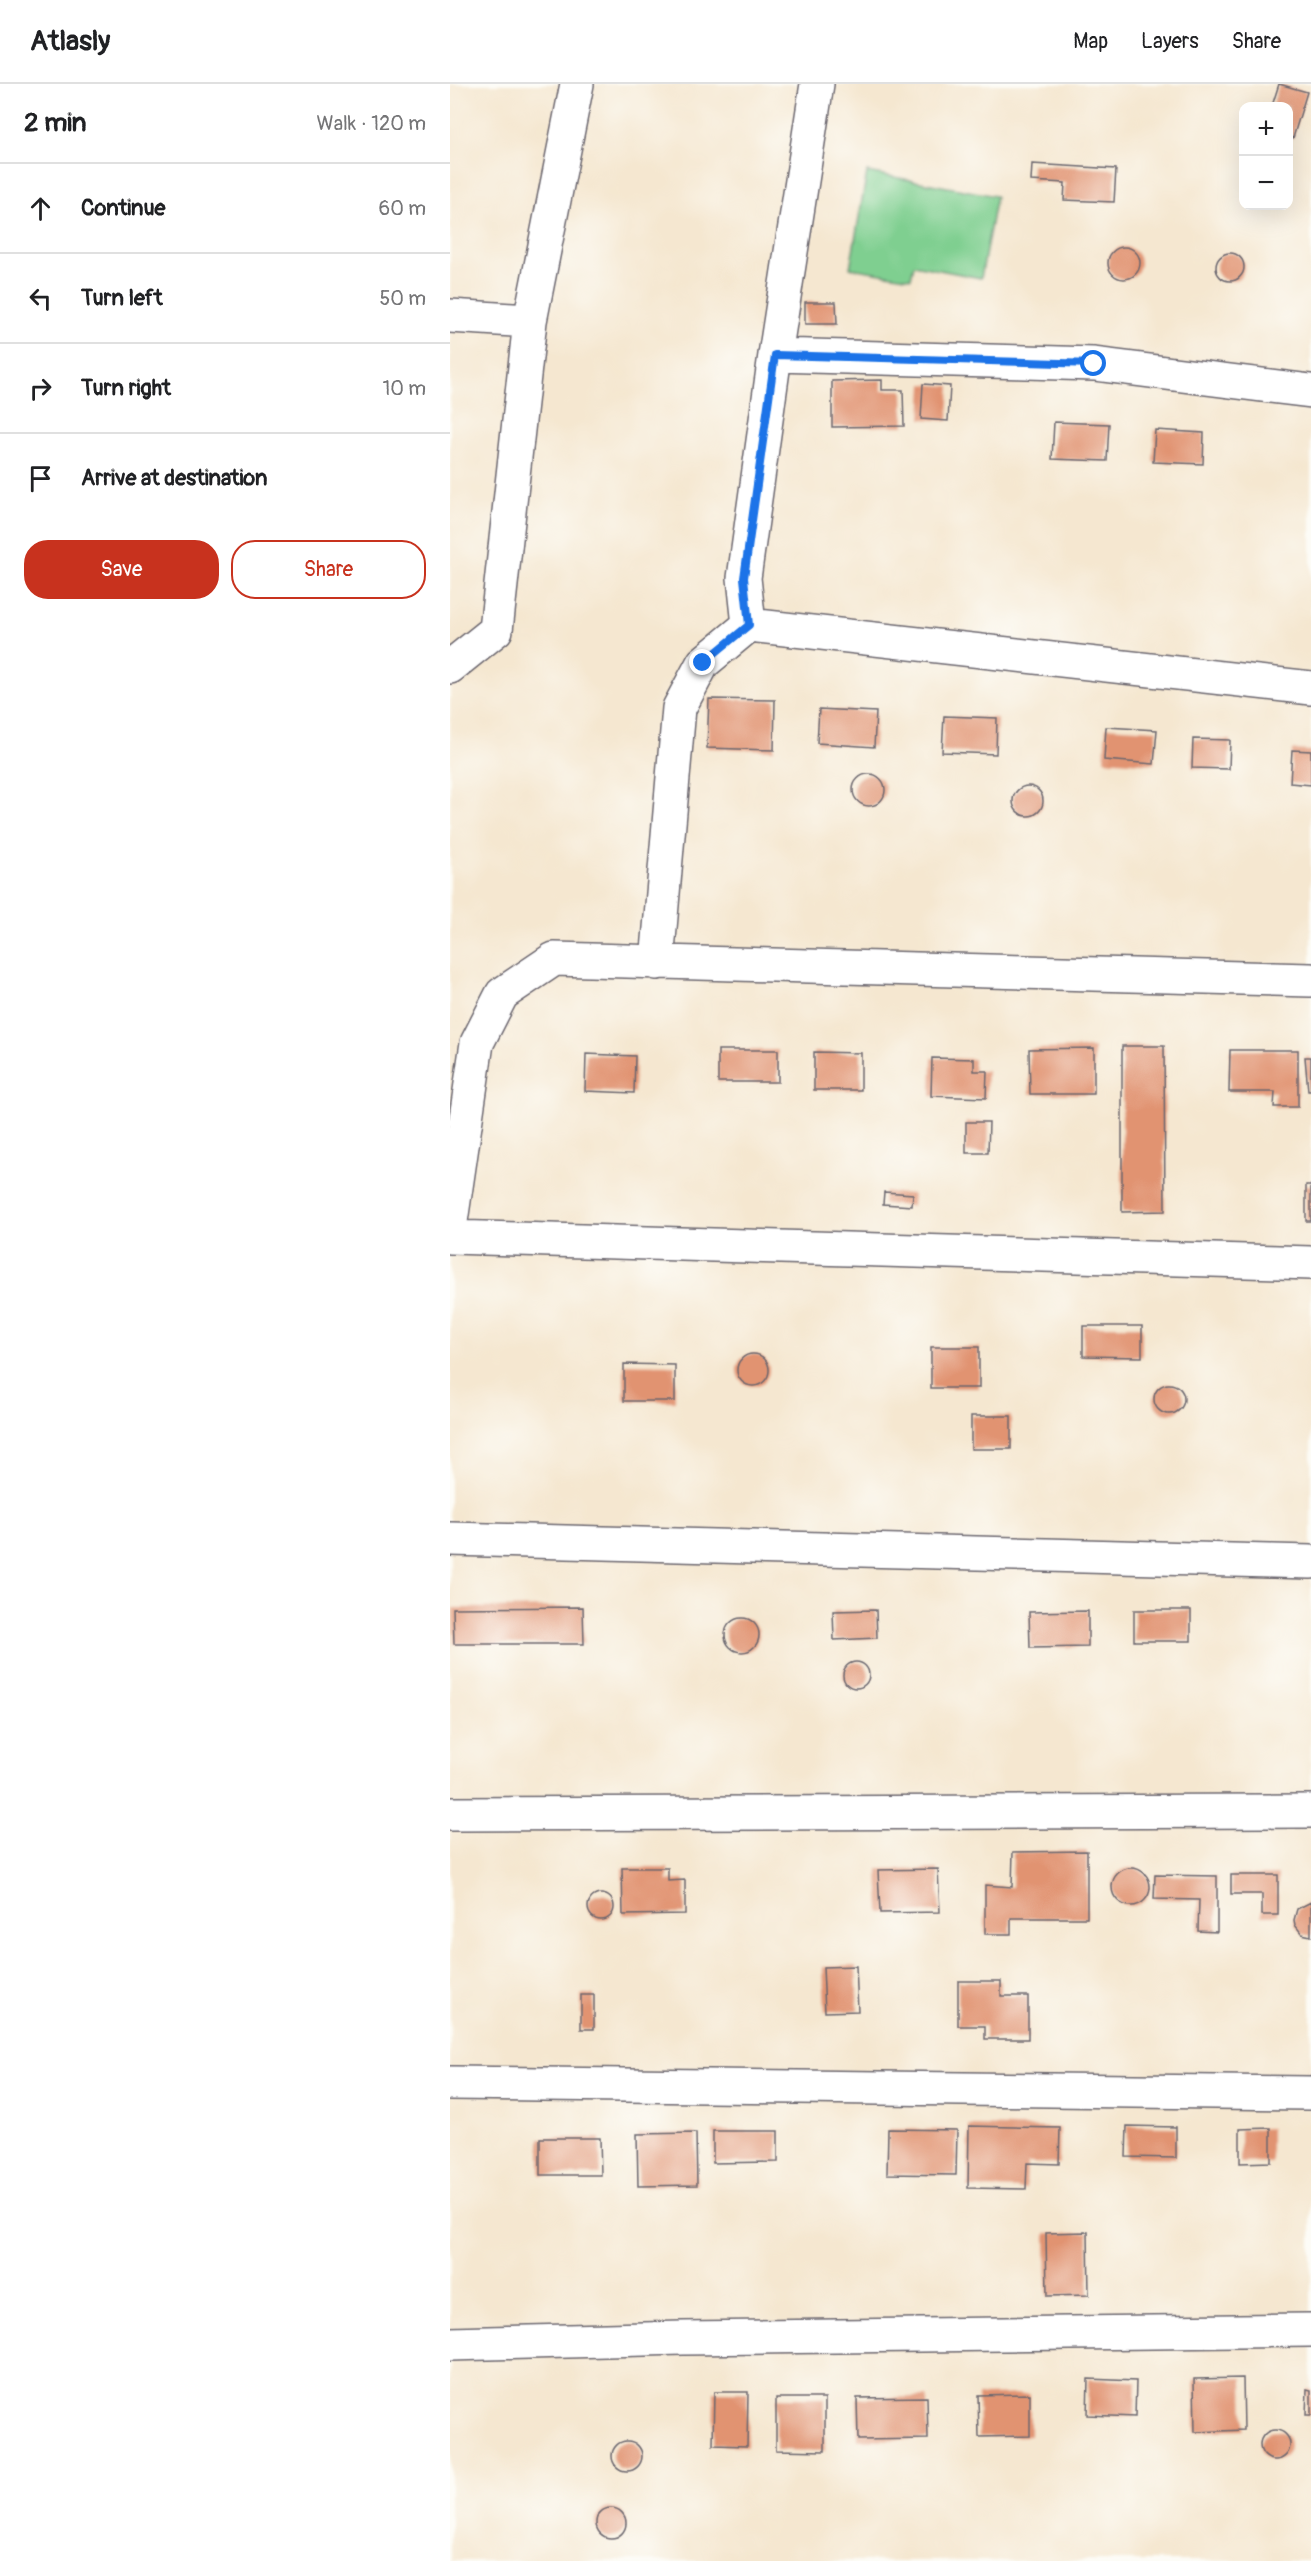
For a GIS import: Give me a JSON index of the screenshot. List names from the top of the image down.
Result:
{
  "page": {
    "header": "Atlasly",
    "nav": ["Map", "Layers", "Share"],
    "heading": ["2 min", "Walk · 120 m"],
    "map_buttons": ["+", "−"],
    "list": [
      ["Continue", "60 m"],
      ["Turn left", "50 m"],
      ["Turn right", "10 m"],
      "Arrive at destination"
    ],
    "buttons": ["Save", "Share"]
  }
}
